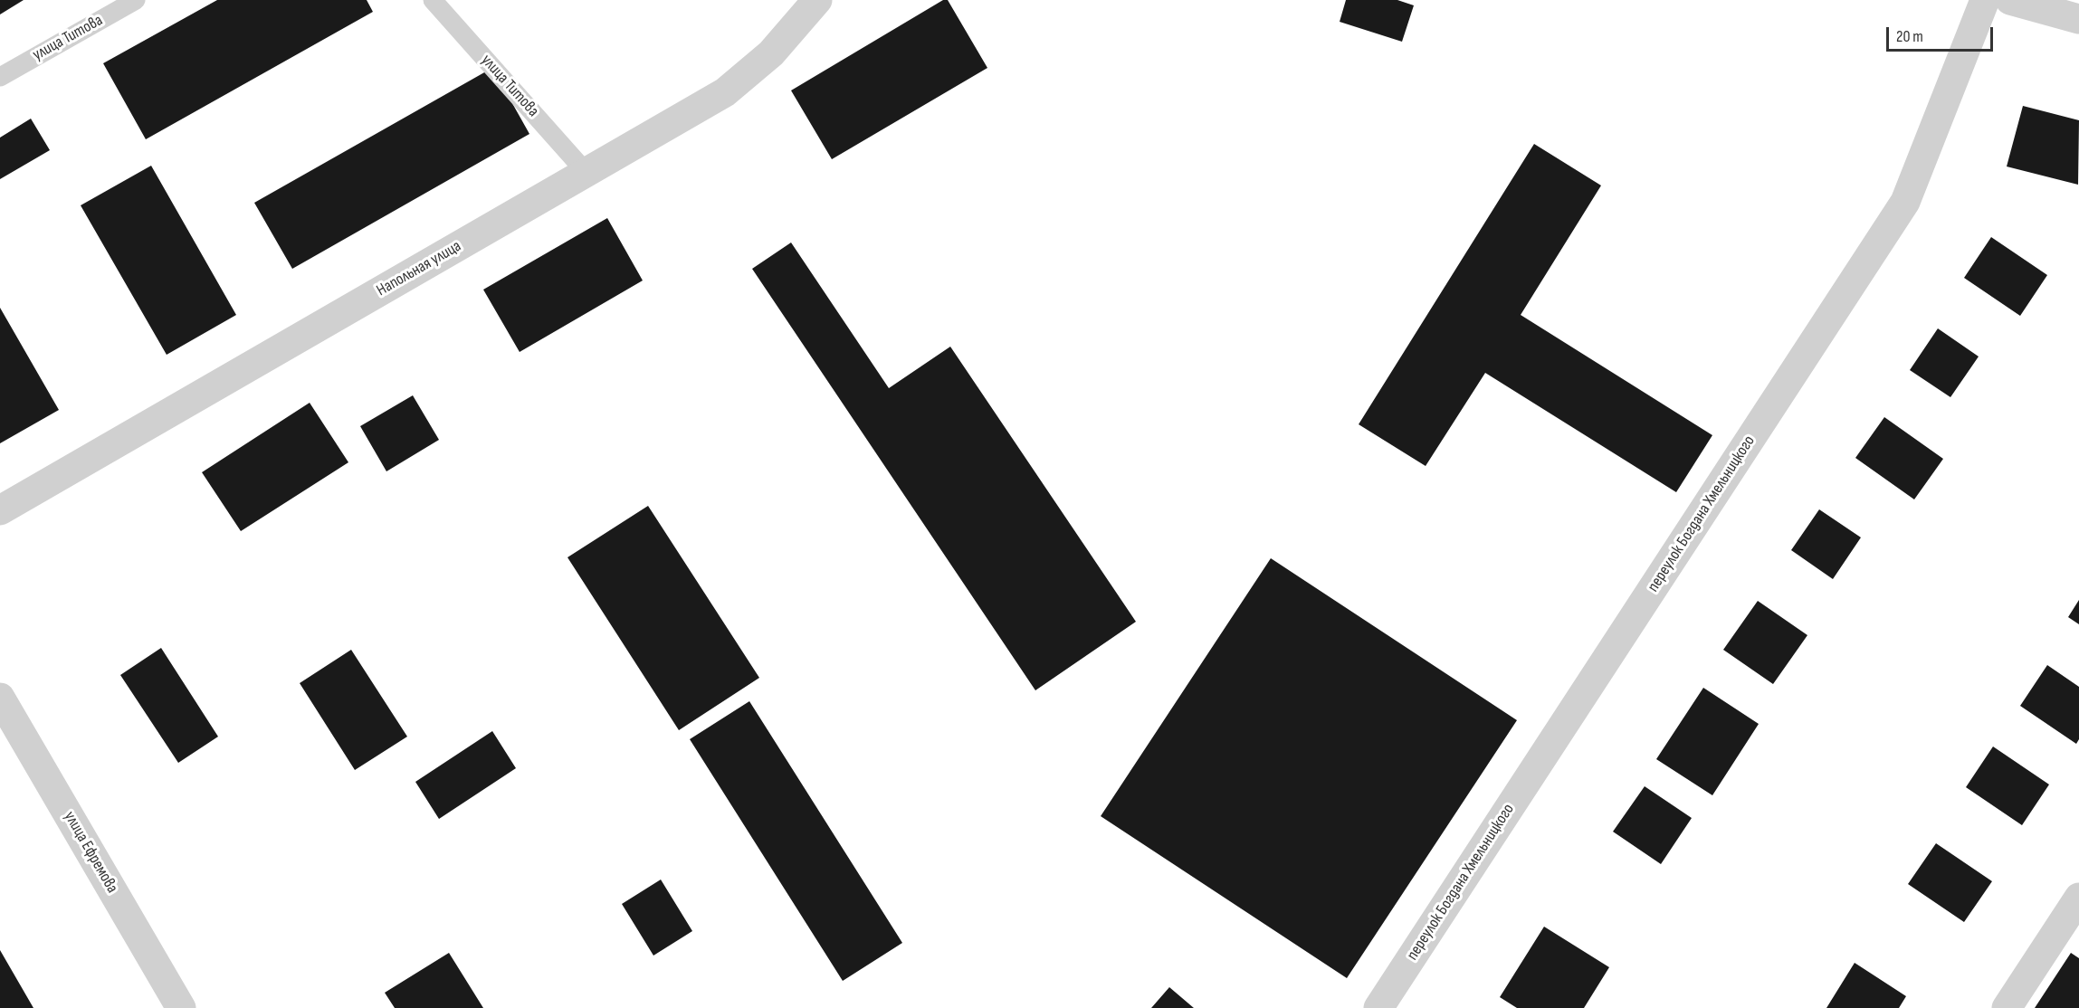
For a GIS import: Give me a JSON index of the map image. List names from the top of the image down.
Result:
{
  "streets": {
    "street": ["Напольная улица", "переулок Богдана Хмельницкого", "улица Ефремова"],
    "lane": ["улица Титова"]
  },
  "crossings": [
    ["улица Титова", "Напольная улица"]
  ],
  "scale_bar": "20 m"
}
